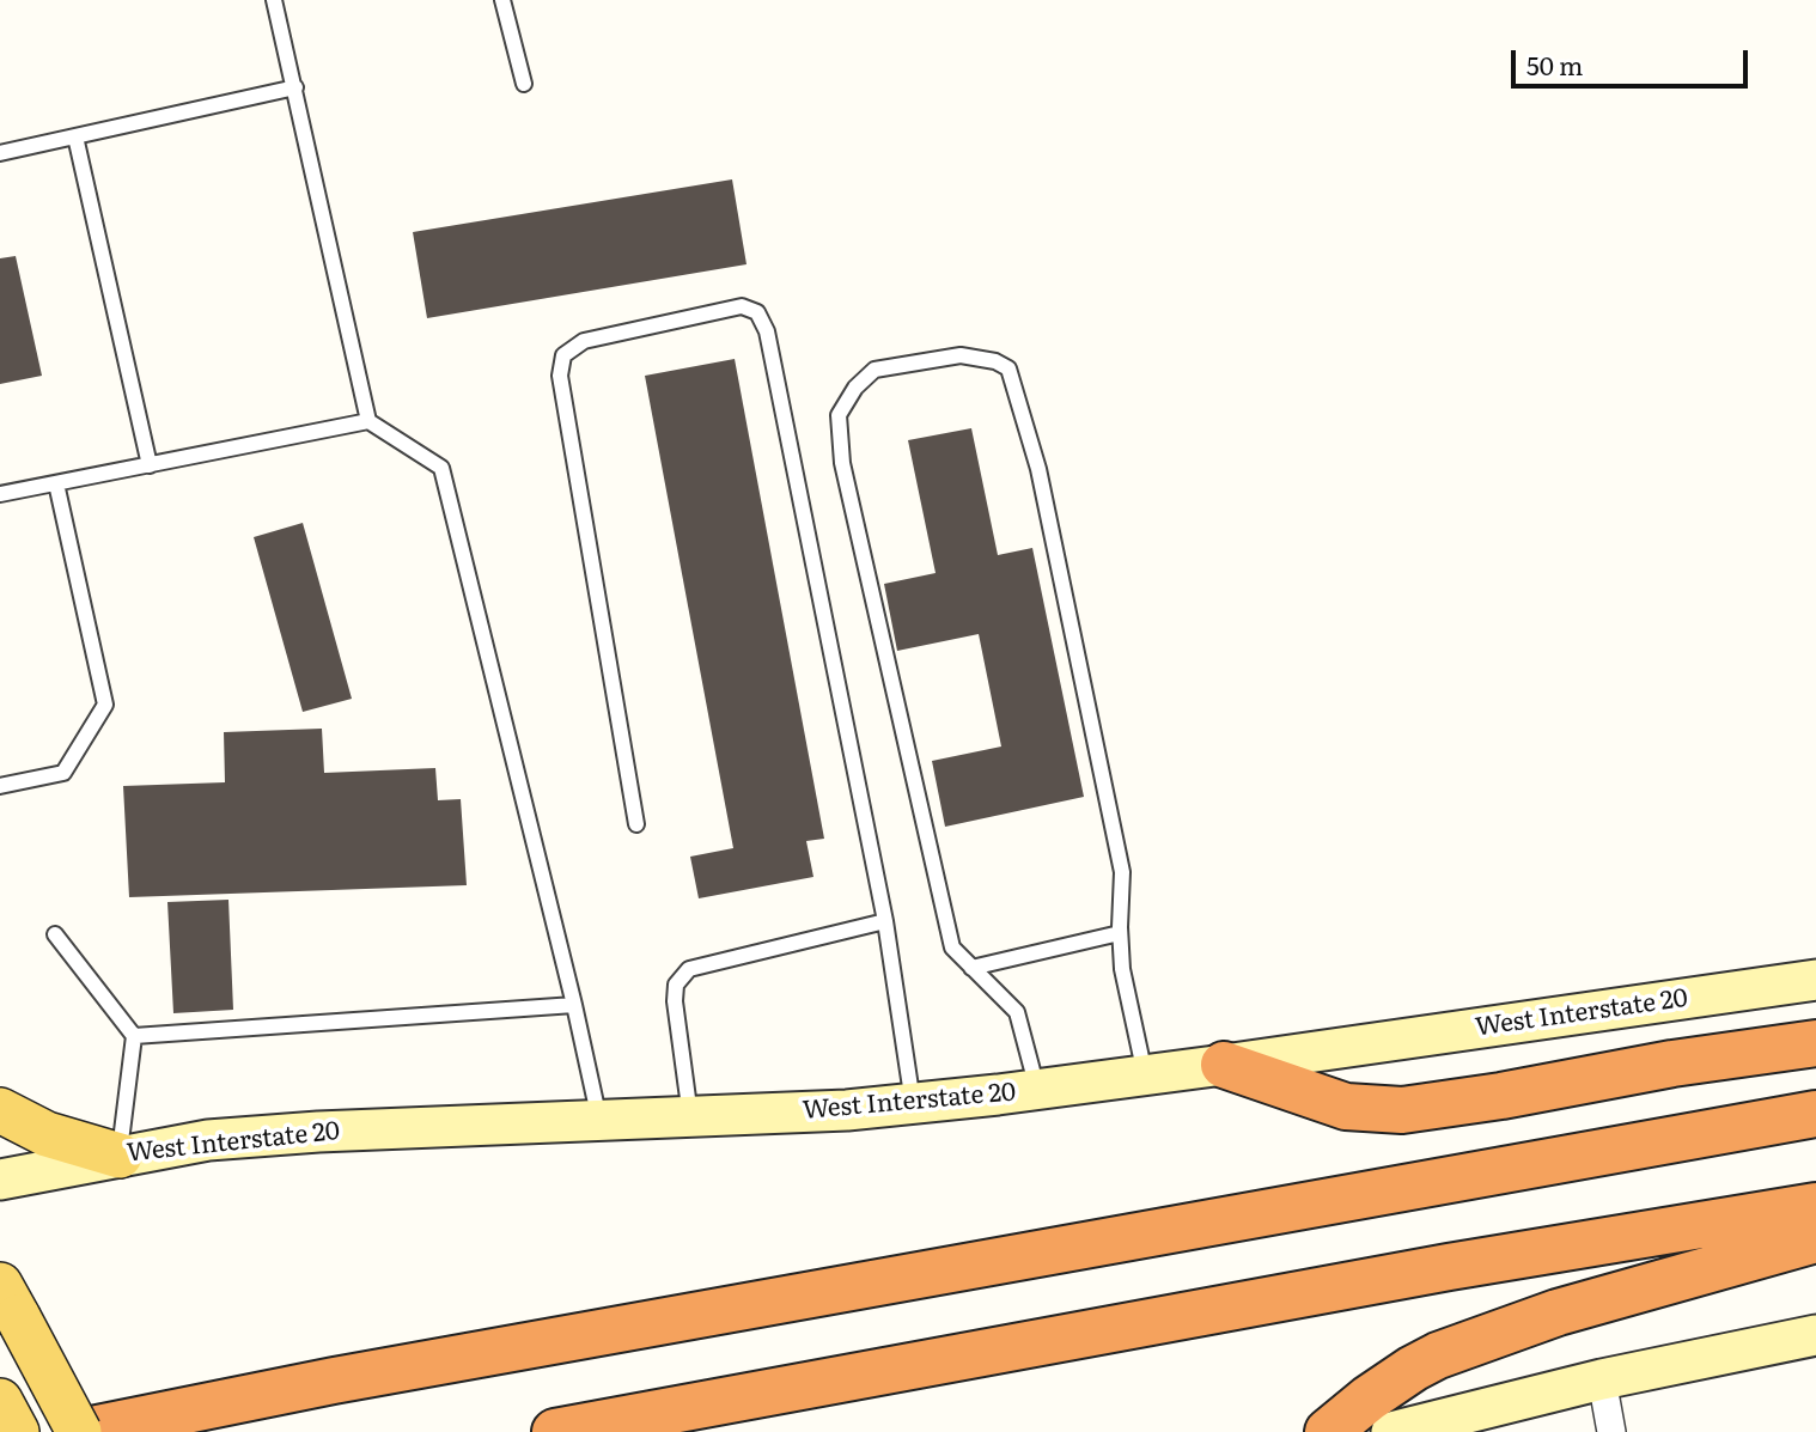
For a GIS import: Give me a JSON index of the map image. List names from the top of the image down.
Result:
{
  "streets": {
    "main road": ["West Interstate 20"]
  },
  "scale_bar": "50 m"
}
